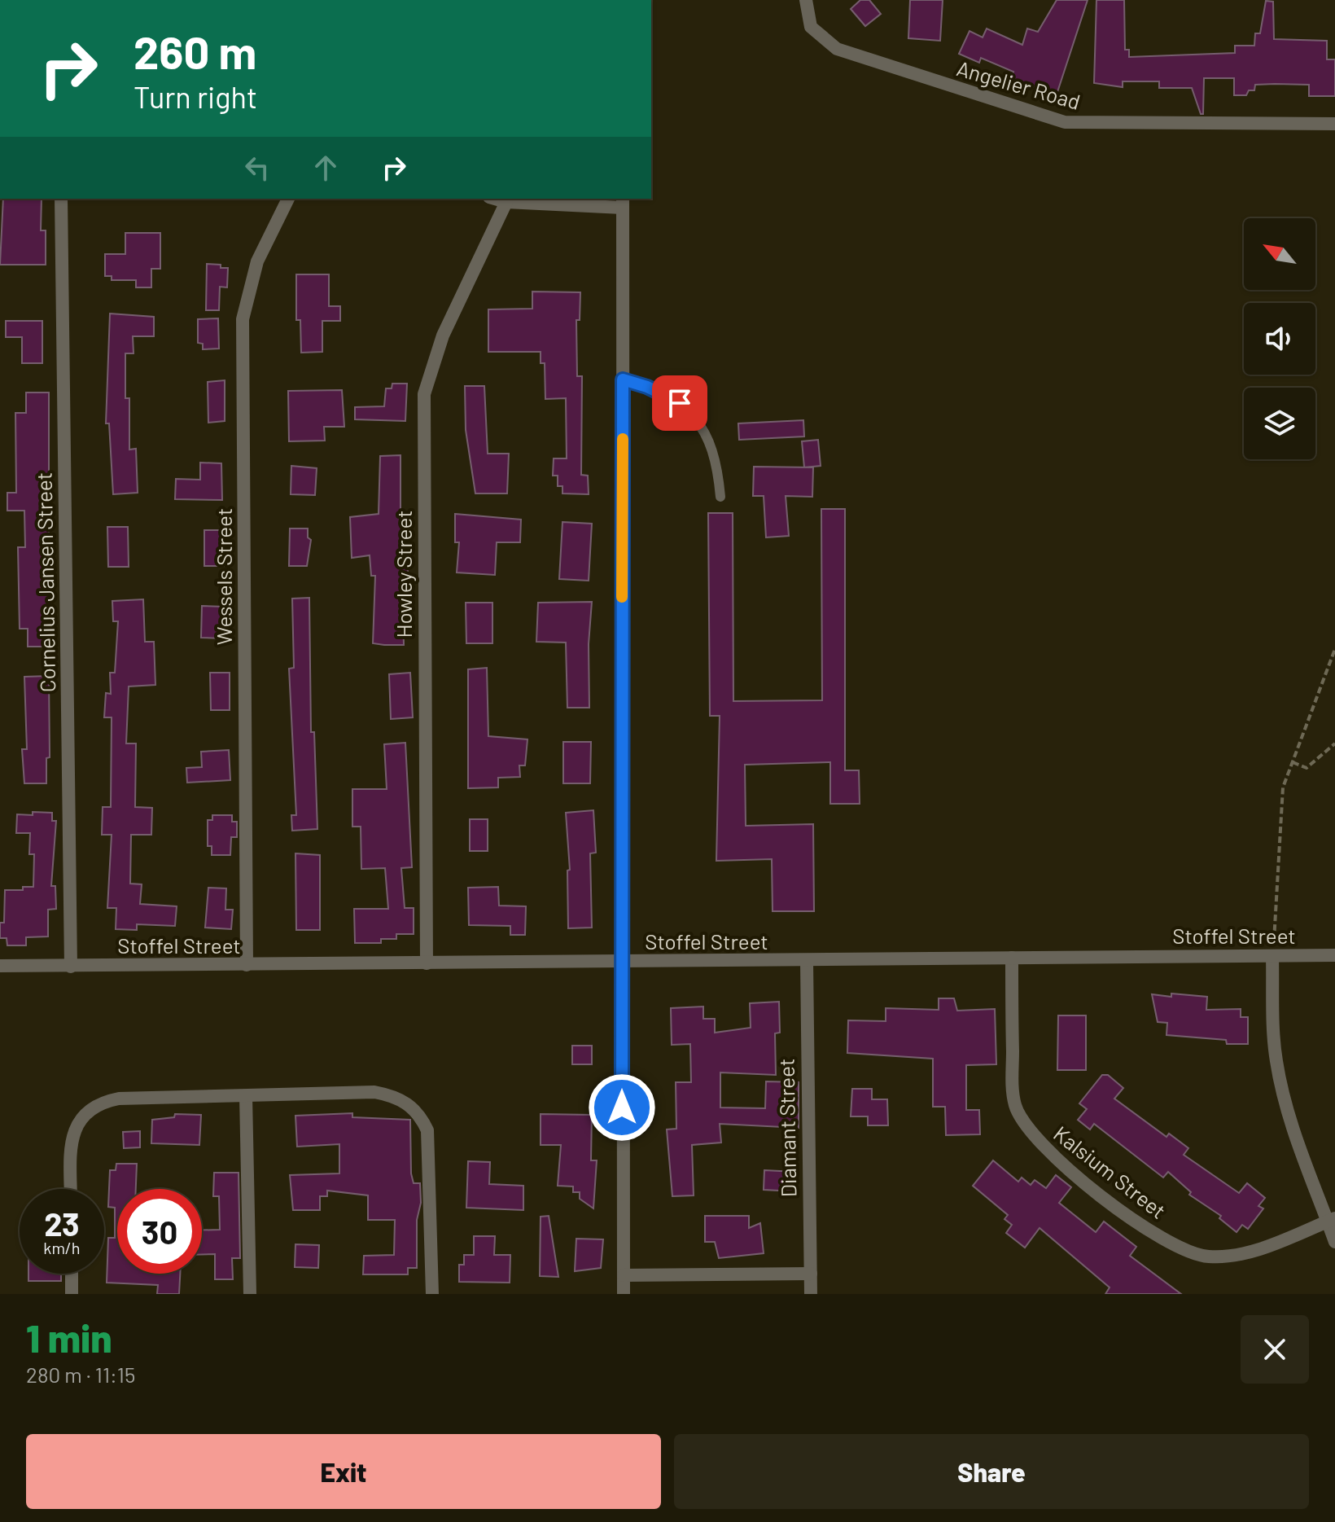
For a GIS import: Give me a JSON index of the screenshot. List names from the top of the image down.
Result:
{
  "streets": {
    "street": [
      "Angelier Road",
      "Howley Street",
      "Wessels Street",
      "Cornelius Jansen Street",
      "Stoffel Street",
      "Diamant Street",
      "Kalsium Street"
    ]
  },
  "crossings": [
    ["Howley Street", "Stoffel Street"],
    ["Wessels Street", "Stoffel Street"],
    ["Cornelius Jansen Street", "Stoffel Street"],
    ["Stoffel Street", "Diamant Street"],
    ["Stoffel Street", "Kalsium Street"]
  ],
  "north": "top left",
  "page": {
    "turn": ["260 m", "Turn right"],
    "speed": "23 km/h",
    "limit": "30",
    "heading": ["1 min", "280 m · 11:15"],
    "buttons": ["Exit", "Share"]
  }
}
